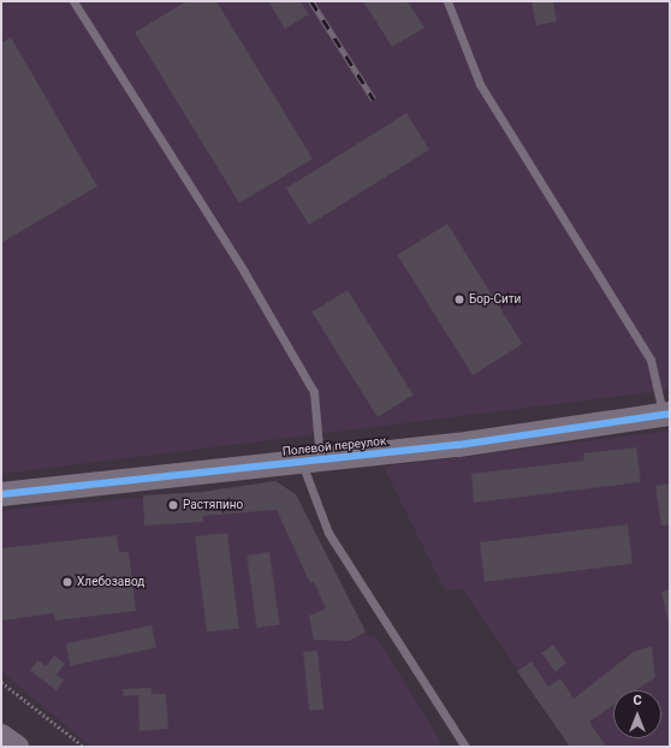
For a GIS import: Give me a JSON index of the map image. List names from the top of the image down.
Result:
{
  "streets": {
    "street": ["Полевой переулок"]
  },
  "places": ["Бор-Сити", "Растяпино", "Хлебозавод"],
  "north": "top"
}
